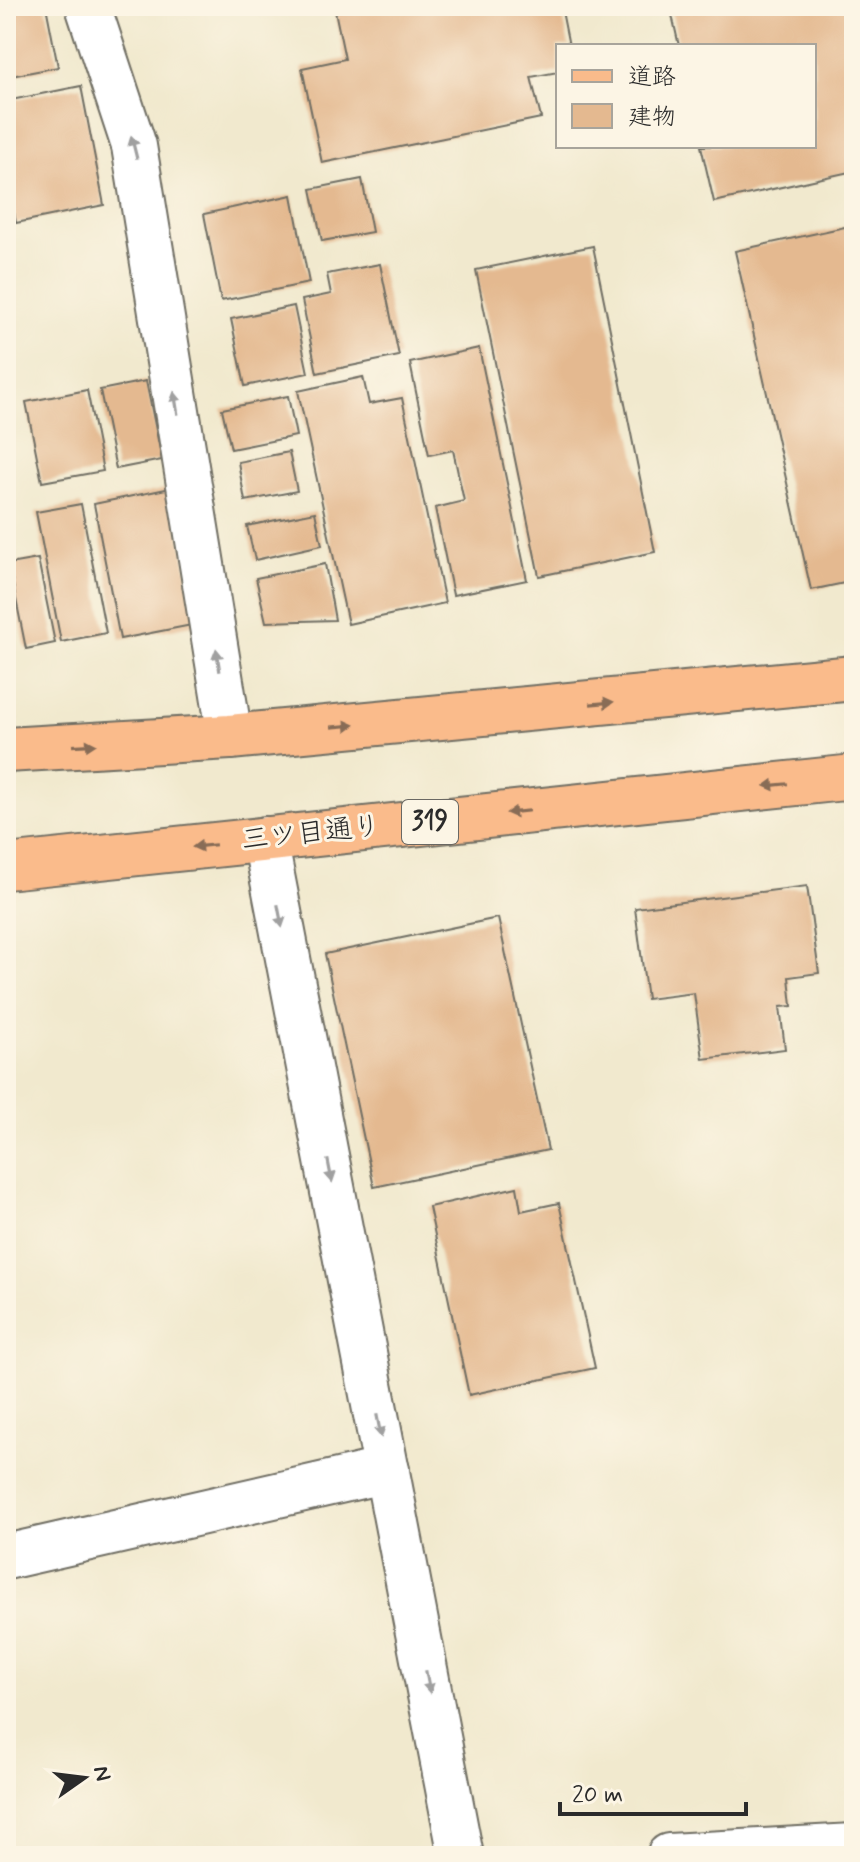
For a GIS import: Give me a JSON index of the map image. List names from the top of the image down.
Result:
{
  "streets": {
    "main road": ["319", "三ツ目通り"]
  },
  "legend": ["道路", "建物"],
  "scale_bar": "20 m",
  "north": "right"
}
